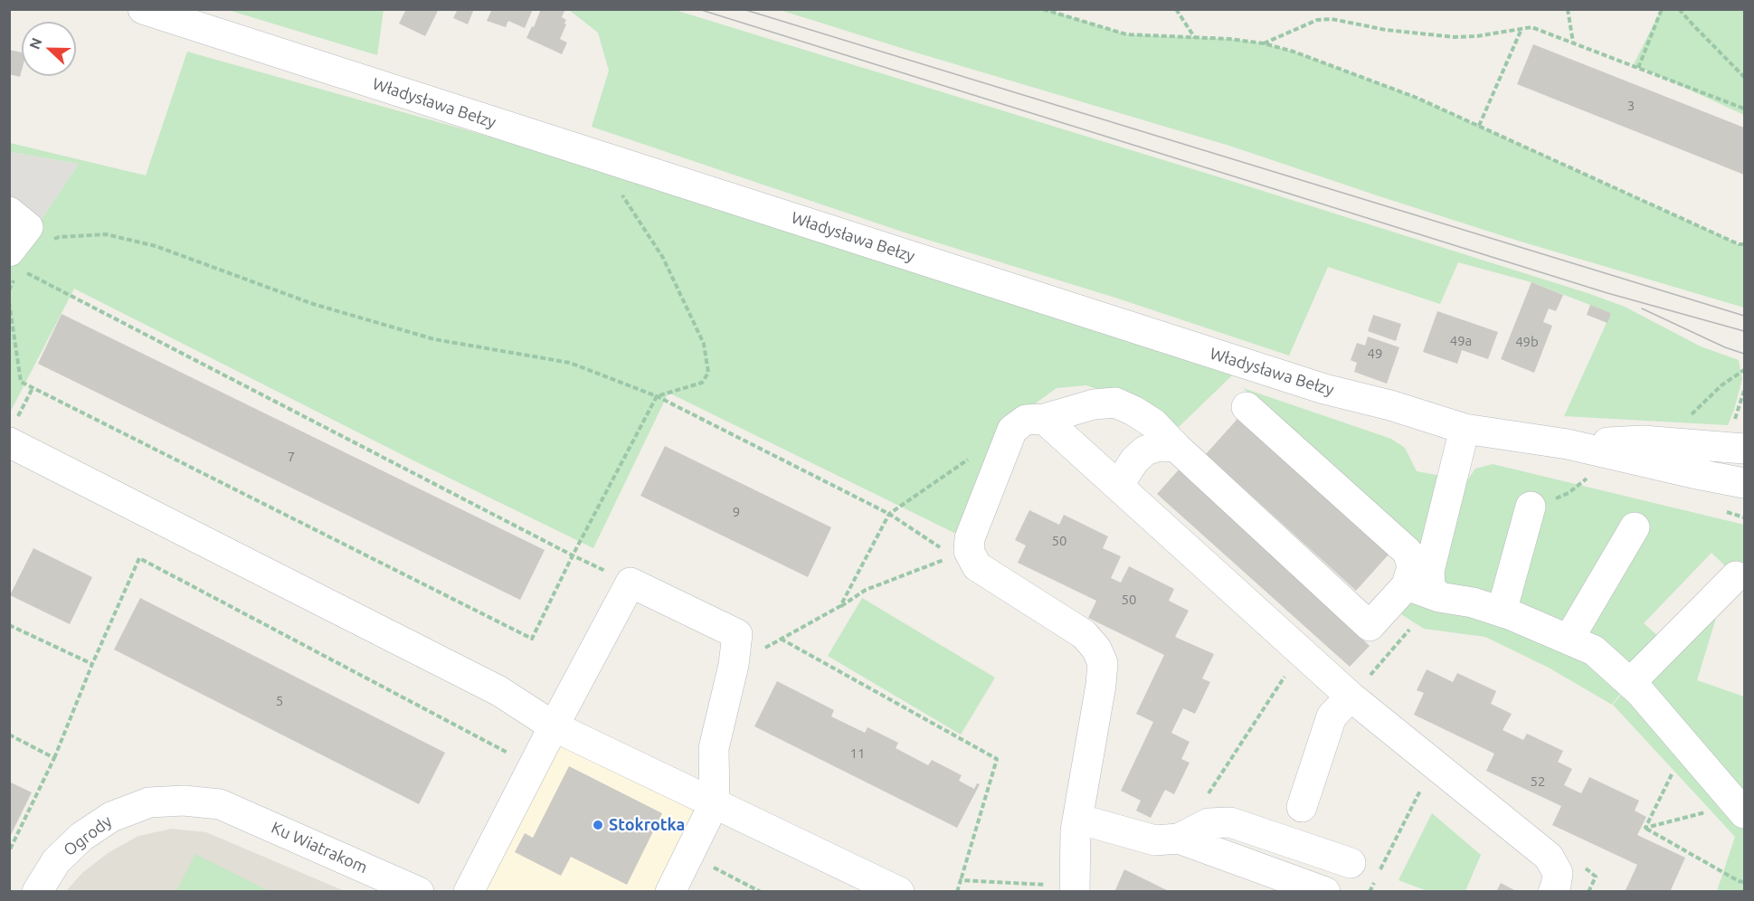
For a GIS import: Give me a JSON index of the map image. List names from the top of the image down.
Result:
{
  "streets": {
    "street": ["Władysława Bełzy", "Ogrody", "Ku Wiatrakom"]
  },
  "crossings": [
    ["Ogrody", "Ku Wiatrakom"]
  ],
  "places": ["Stokrotka"],
  "house_numbers": [
    "3",
    "49a",
    "49b",
    "49",
    "7",
    "9",
    "50",
    "50",
    "5",
    "11",
    "52"
  ],
  "north": "left"
}
